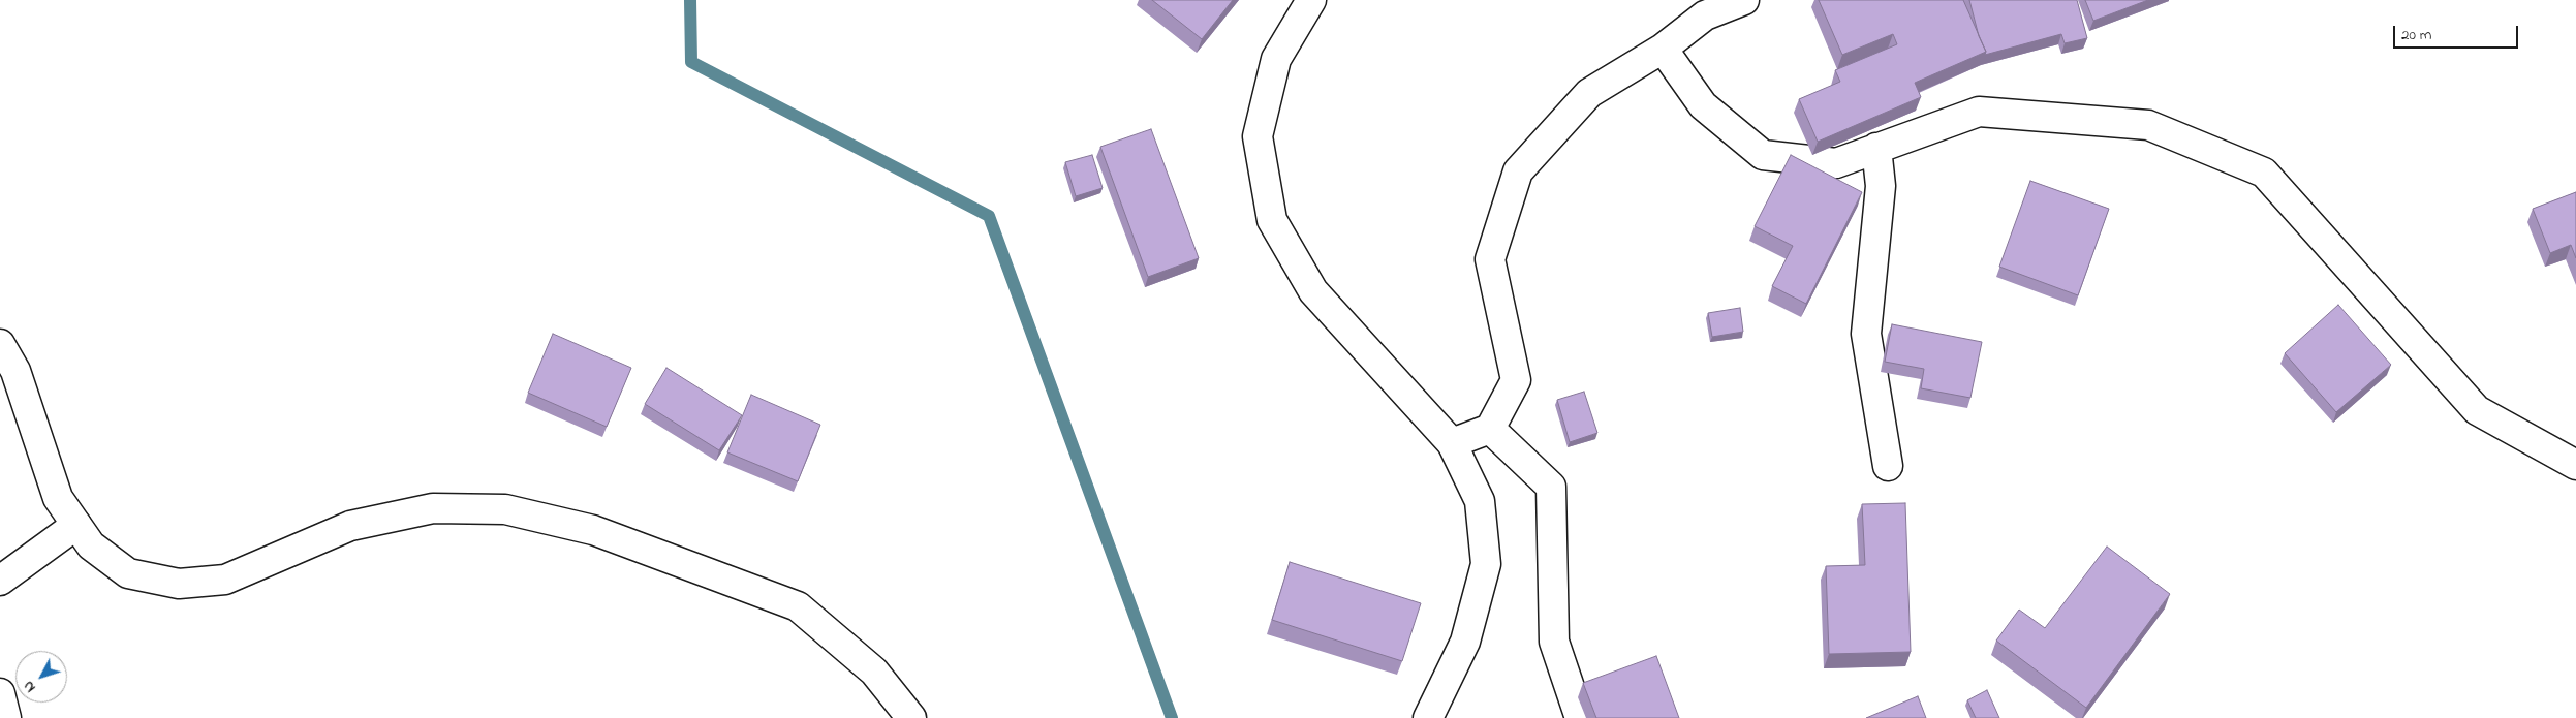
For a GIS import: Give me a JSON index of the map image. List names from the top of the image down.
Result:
{
  "scale_bar": "20 m",
  "north": "bottom left"
}
